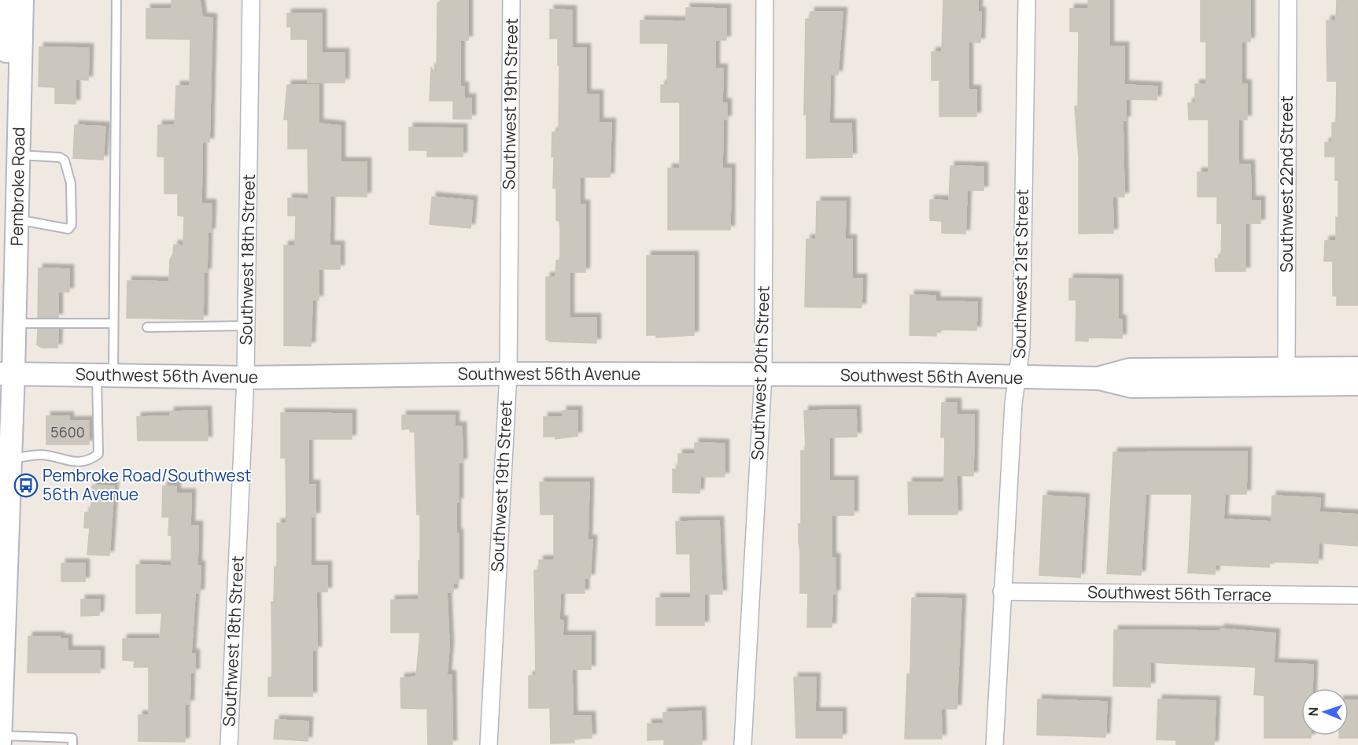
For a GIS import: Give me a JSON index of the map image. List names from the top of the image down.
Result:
{
  "streets": {
    "street": [
      "Southwest 19th Street",
      "Southwest 22nd Street",
      "Pembroke Road",
      "Southwest 18th Street",
      "Southwest 21st Street",
      "Southwest 20th Street",
      "Southwest 56th Avenue",
      "Southwest 56th Terrace"
    ]
  },
  "crossings": [
    ["Southwest 19th Street", "Southwest 56th Avenue"],
    ["Southwest 22nd Street", "Southwest 56th Avenue"],
    ["Pembroke Road", "Southwest 56th Avenue"],
    ["Southwest 18th Street", "Southwest 56th Avenue"],
    ["Southwest 21st Street", "Southwest 56th Avenue"],
    ["Southwest 21st Street", "Southwest 56th Terrace"],
    ["Southwest 20th Street", "Southwest 56th Avenue"]
  ],
  "places": {
    "bus stop": ["Pembroke Road/Southwest 56th Avenue"]
  },
  "house_numbers": ["5600"],
  "north": "left"
}
